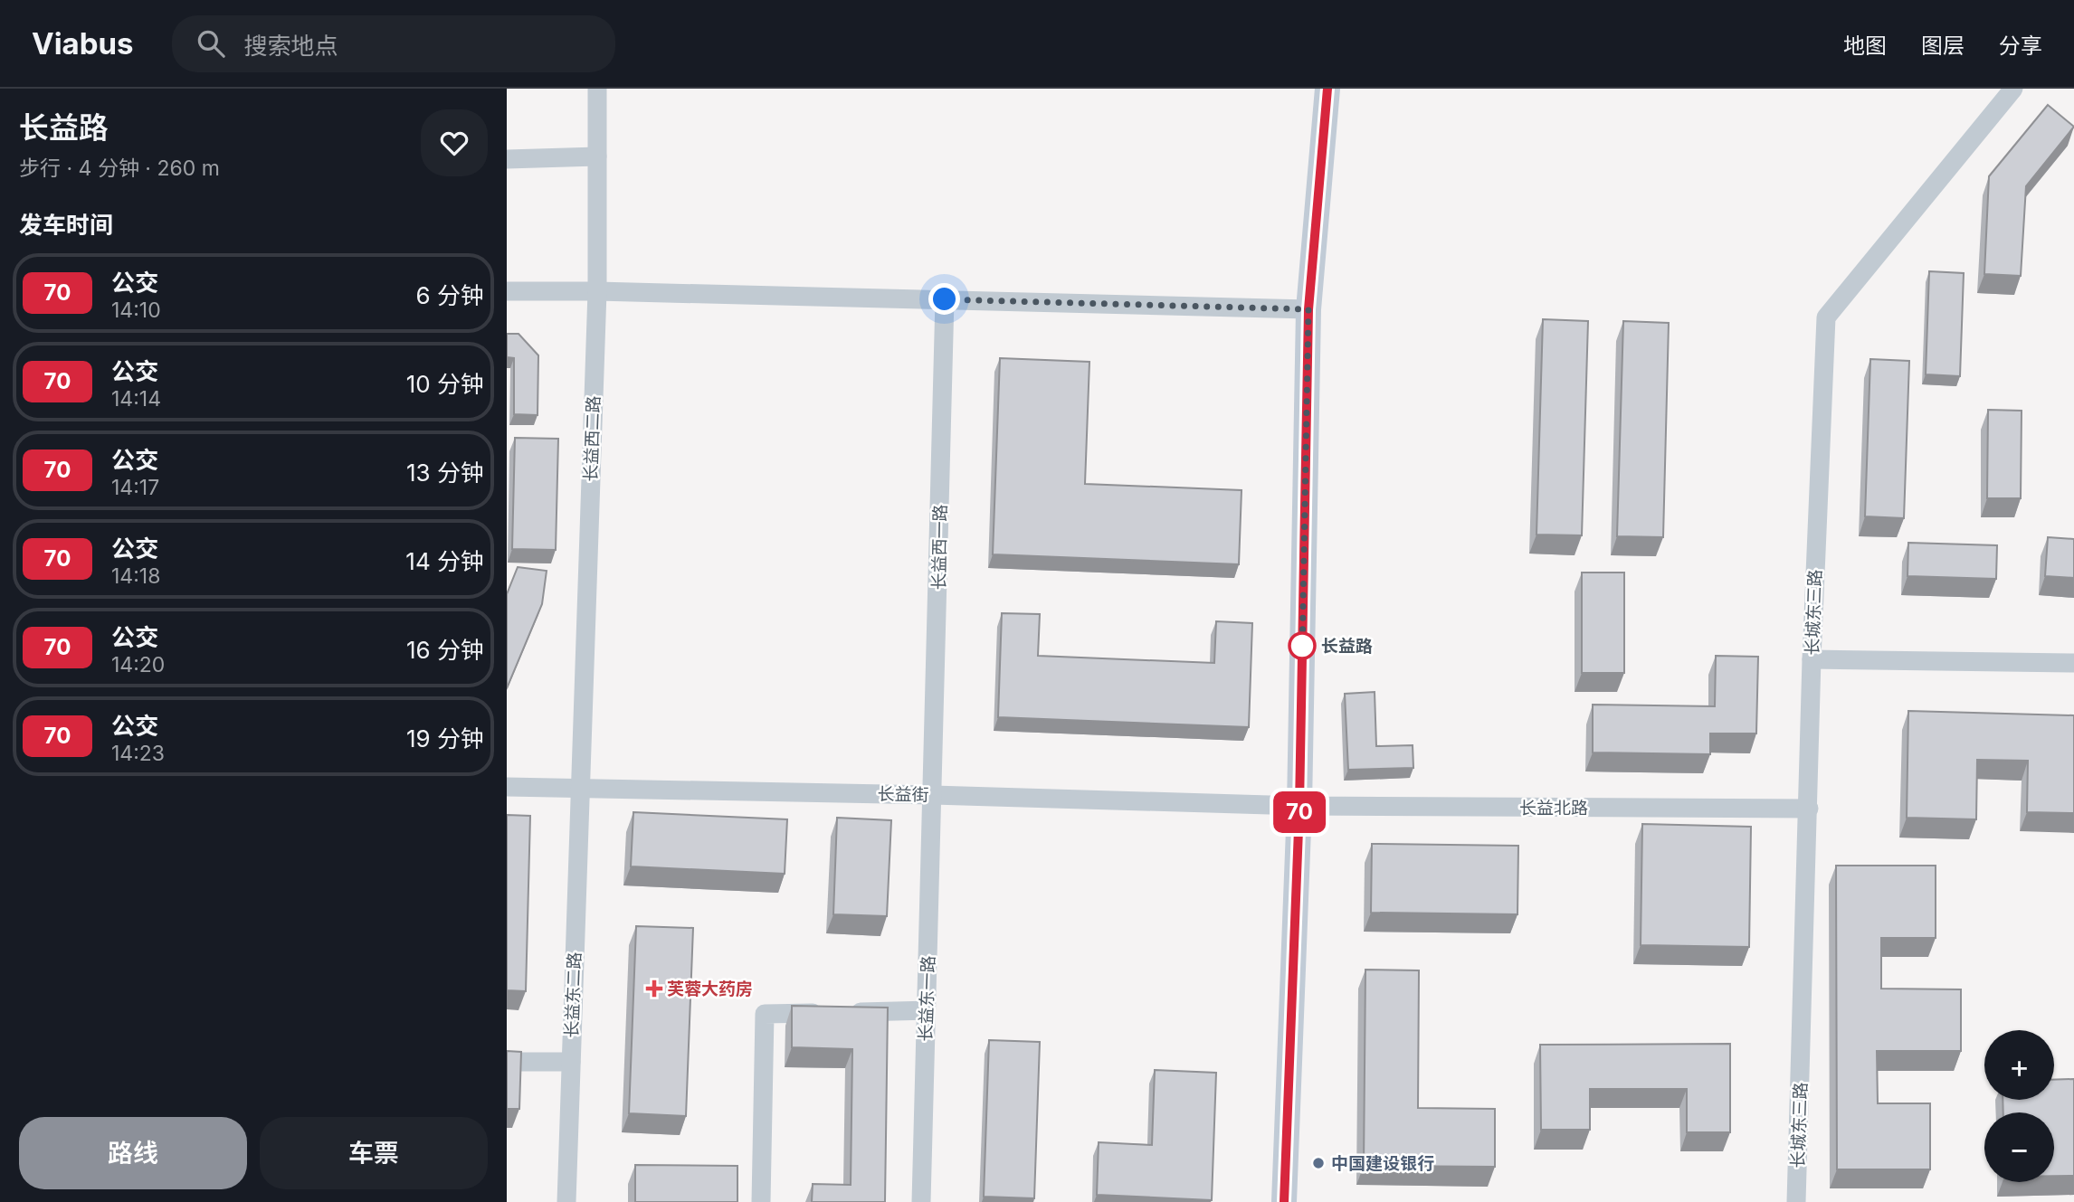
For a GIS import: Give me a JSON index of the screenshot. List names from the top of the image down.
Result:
{
  "streets": {
    "street": [
      "长益西二路",
      "长益西一路",
      "长城东三路",
      "长益街",
      "长益北路",
      "长益东二路",
      "长益东一路"
    ]
  },
  "crossings": [
    ["长益西二路", "长益街"],
    ["长益西二路", "长益东二路"],
    ["长益西一路", "长益街"],
    ["长益西一路", "长益东一路"],
    ["长城东三路", "长益北路"],
    ["长益街", "长益北路"],
    ["长益街", "长益东二路"],
    ["长益街", "长益东一路"]
  ],
  "places": {
    "other": ["长益路", "中国建设银行"],
    "health": ["芙蓉大药房"]
  },
  "lines": ["bus line 70"],
  "page": {
    "header": "Viabus",
    "search": "搜索地点",
    "nav": ["地图", "图层", "分享"],
    "heading": [
      ["长益路", "步行 · 4 分钟 · 260 m"],
      "发车时间"
    ],
    "on_map": "70",
    "list": [
      {
        "mark": "70",
        "name": "公交",
        "note": "14:10",
        "value": "6 分钟"
      },
      {
        "mark": "70",
        "name": "公交",
        "note": "14:14",
        "value": "10 分钟"
      },
      {
        "mark": "70",
        "name": "公交",
        "note": "14:17",
        "value": "13 分钟"
      },
      {
        "mark": "70",
        "name": "公交",
        "note": "14:18",
        "value": "14 分钟"
      },
      {
        "mark": "70",
        "name": "公交",
        "note": "14:20",
        "value": "16 分钟"
      },
      {
        "mark": "70",
        "name": "公交",
        "note": "14:23",
        "value": "19 分钟"
      }
    ],
    "map_buttons": ["+", "−"],
    "buttons": ["路线", "车票"]
  }
}
